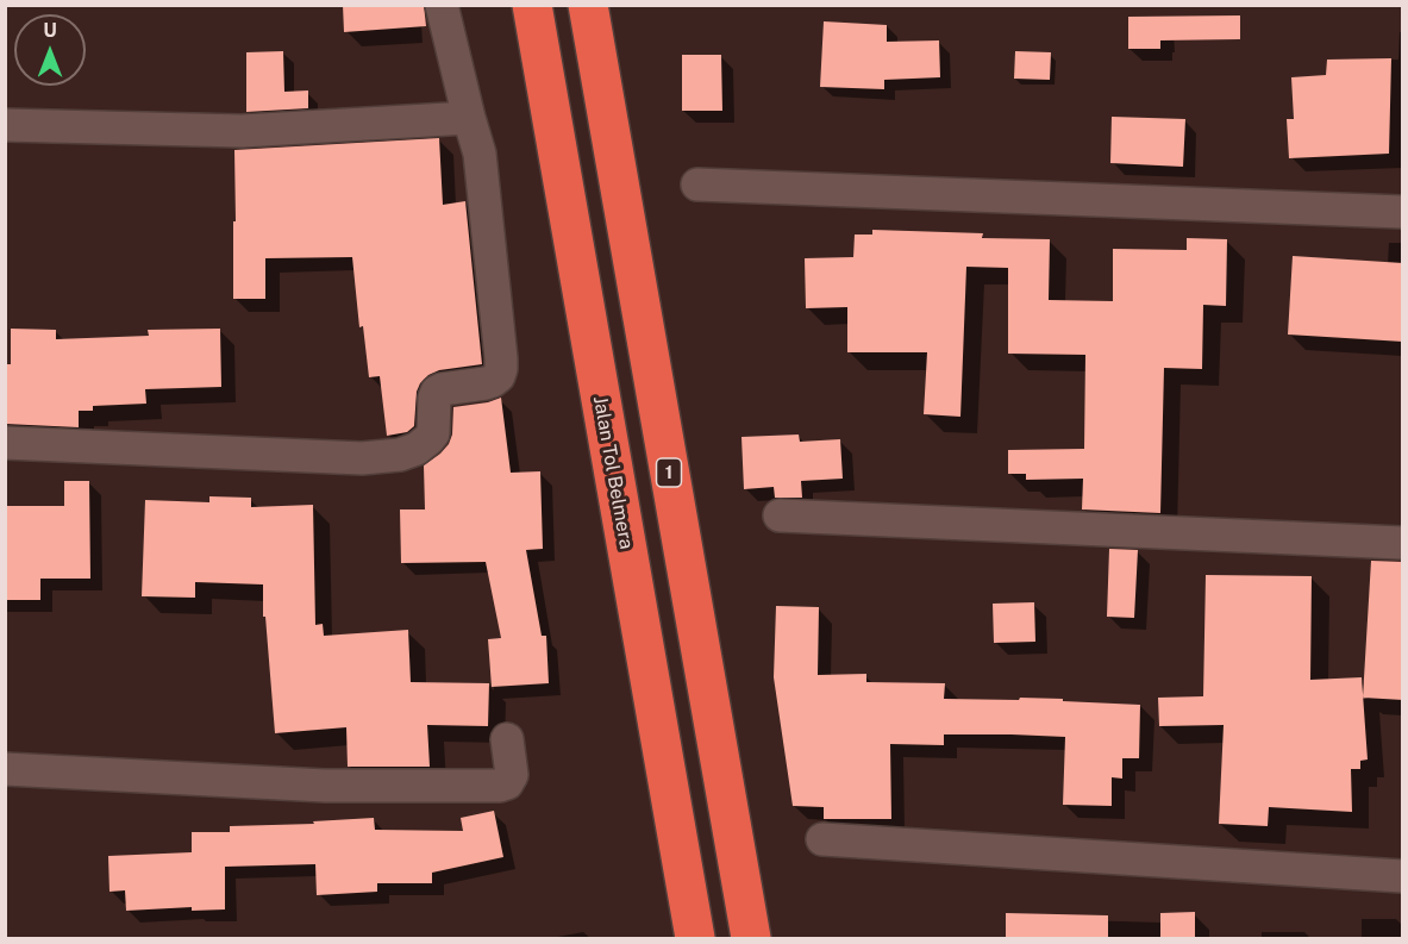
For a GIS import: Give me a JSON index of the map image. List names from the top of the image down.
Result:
{
  "streets": {
    "highway": ["Jalan Tol Belmera", "1"]
  },
  "north": "top"
}
